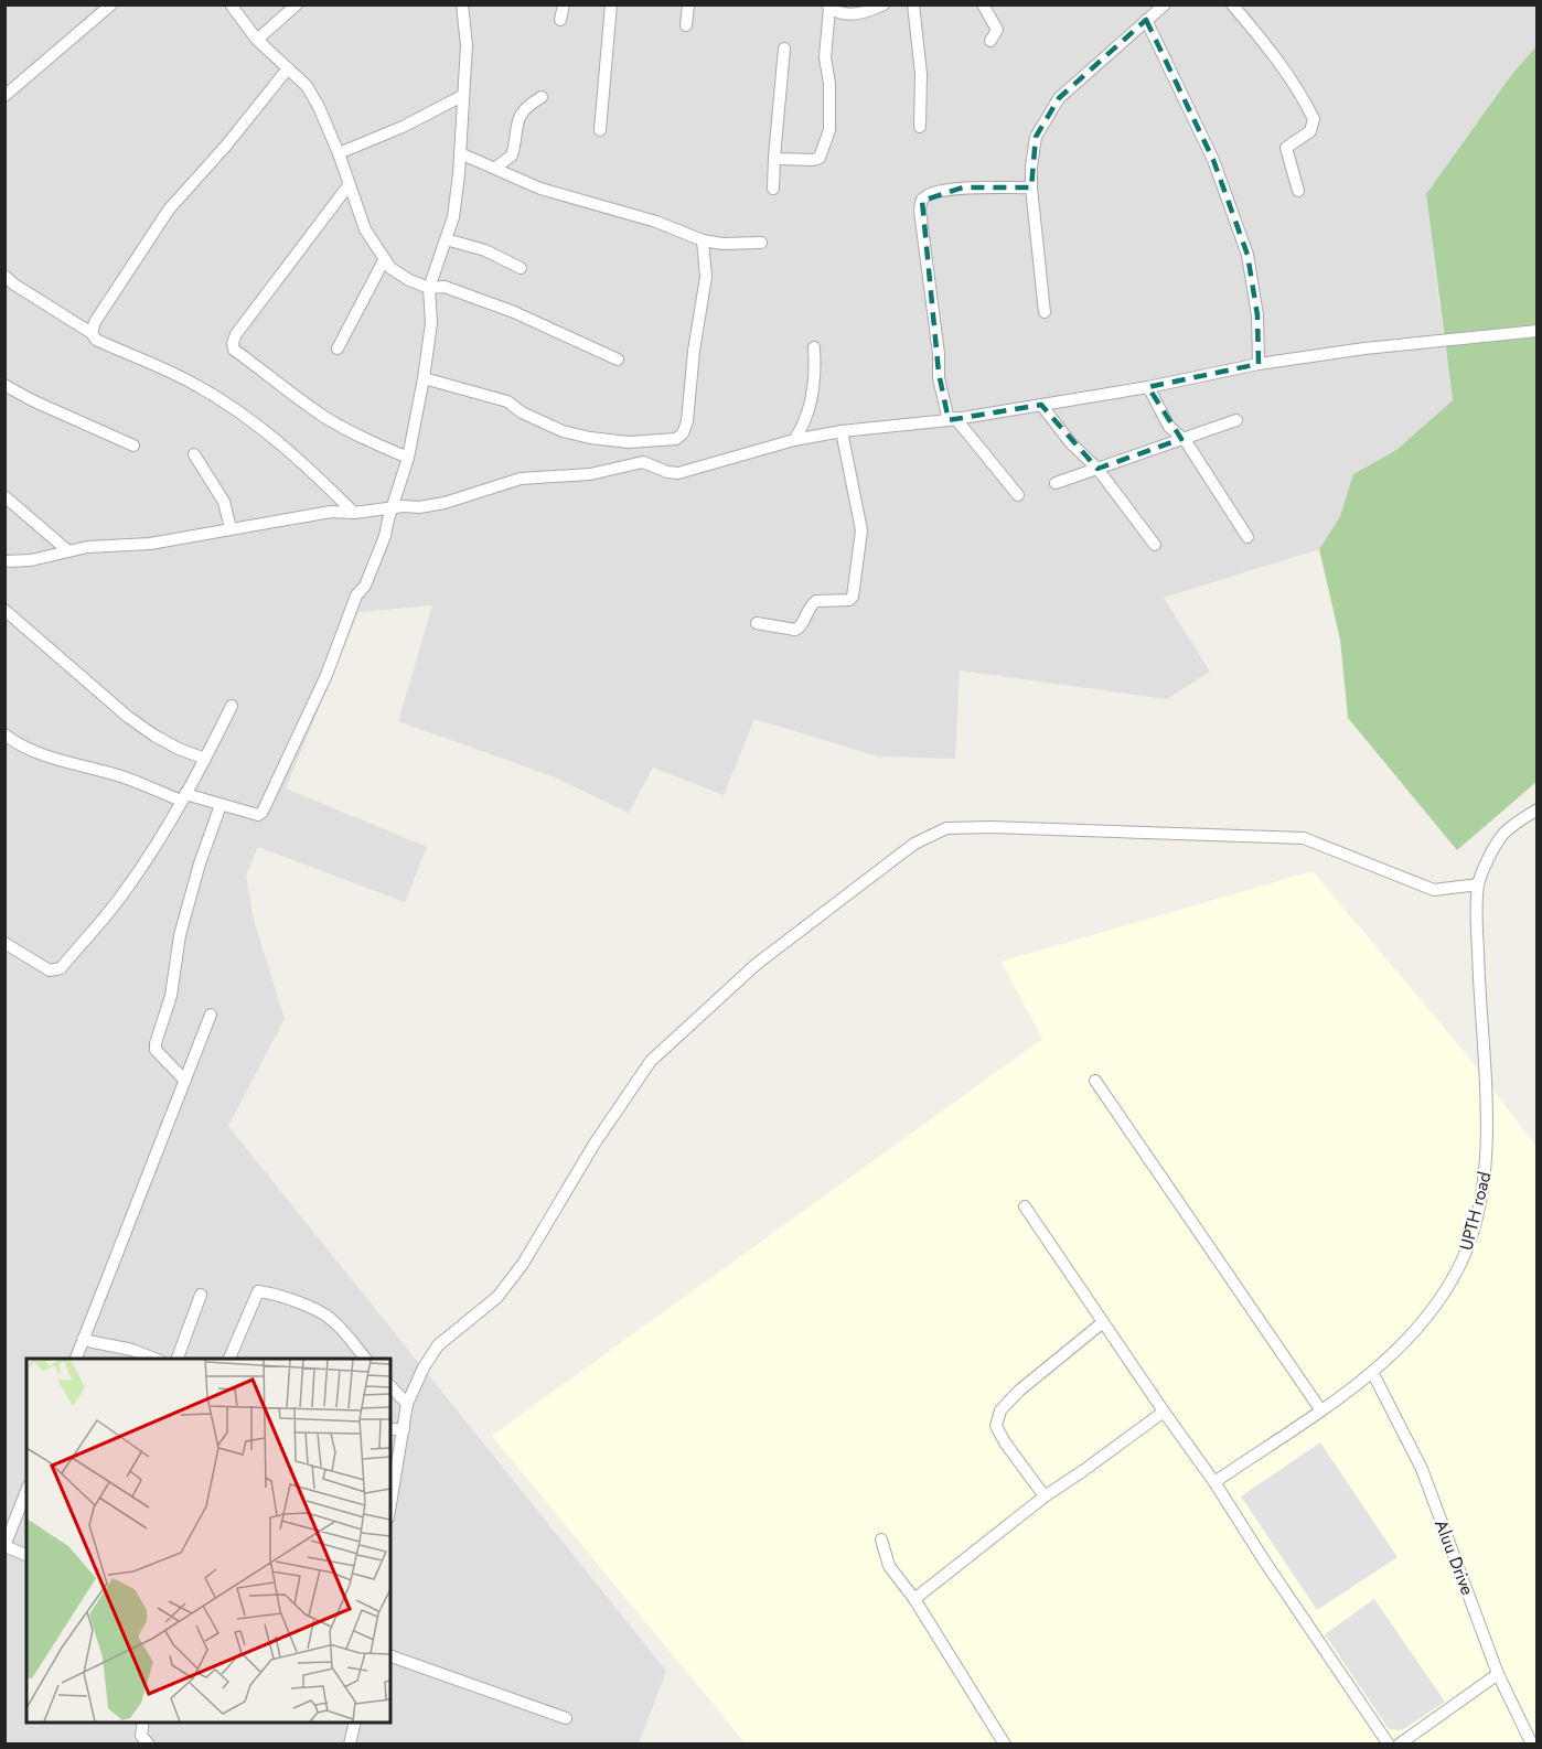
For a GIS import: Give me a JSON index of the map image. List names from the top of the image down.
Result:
{
  "streets": {
    "street": ["UPTH road", "Aluu Drive"]
  },
  "crossings": [
    ["UPTH road", "Aluu Drive"]
  ]
}
